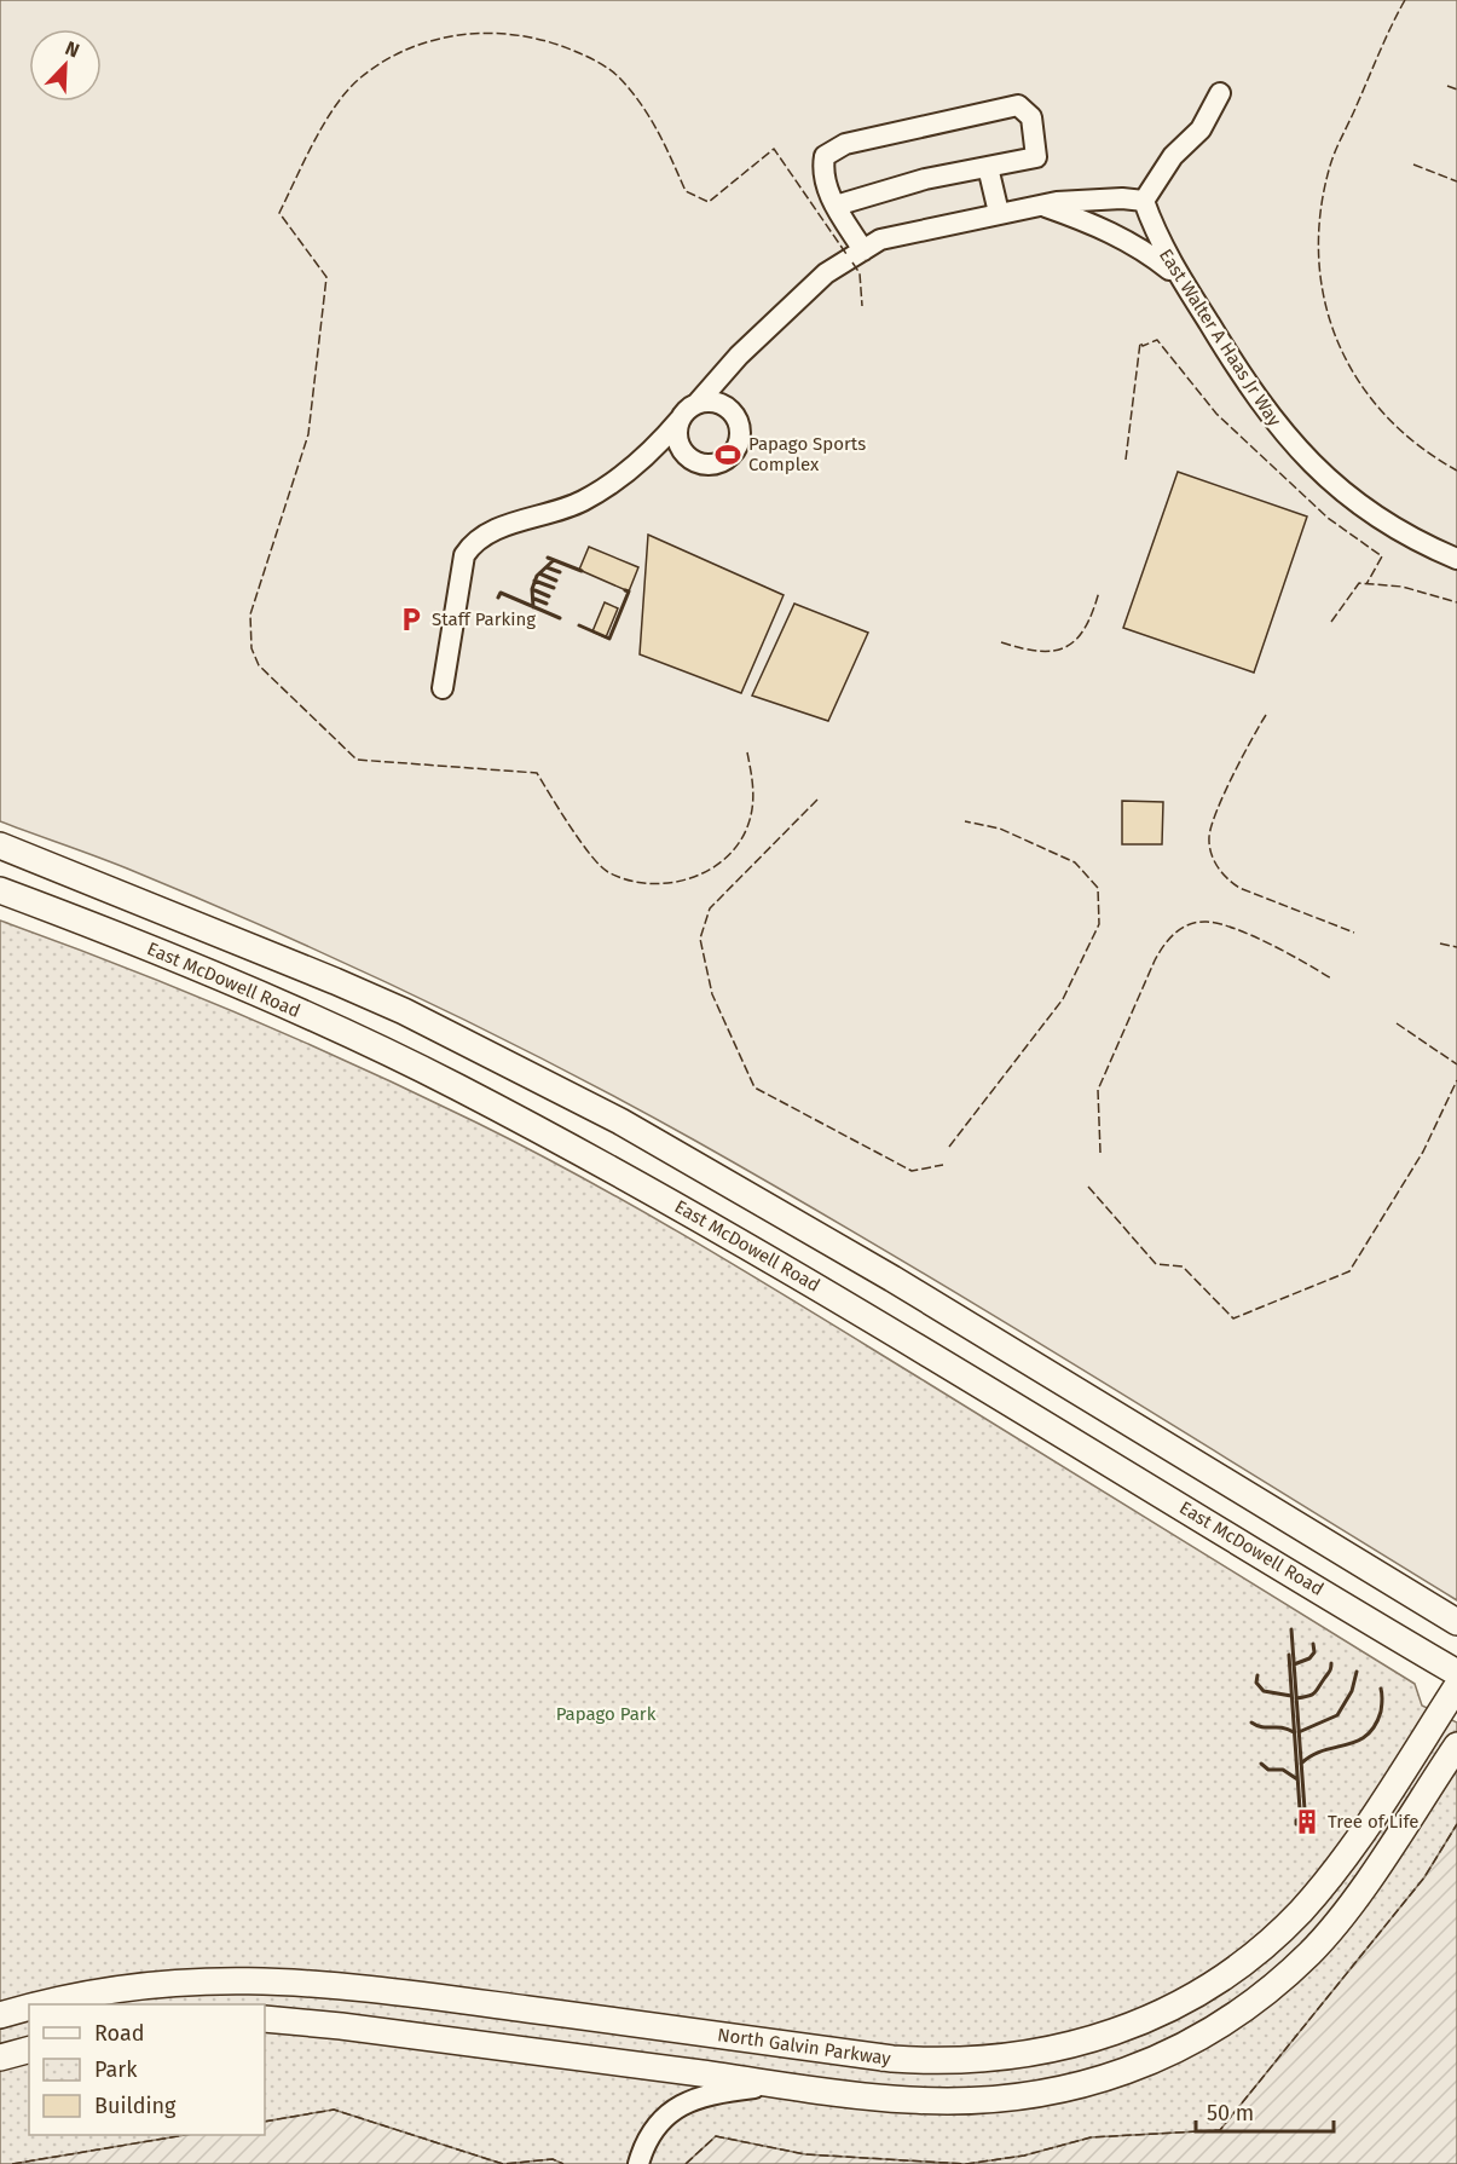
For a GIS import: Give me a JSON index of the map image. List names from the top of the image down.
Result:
{
  "streets": {
    "main road": ["East McDowell Road", "North Galvin Parkway"],
    "lane": ["East Walter A Haas Jr Way"]
  },
  "parks": ["Papago Park"],
  "places": {
    "sports": ["Papago Sports Complex"],
    "parking": ["Staff Parking"],
    "building": ["Tree of Life"]
  },
  "legend": ["Road", "Park", "Building"],
  "scale_bar": "50 m",
  "north": "top right"
}
